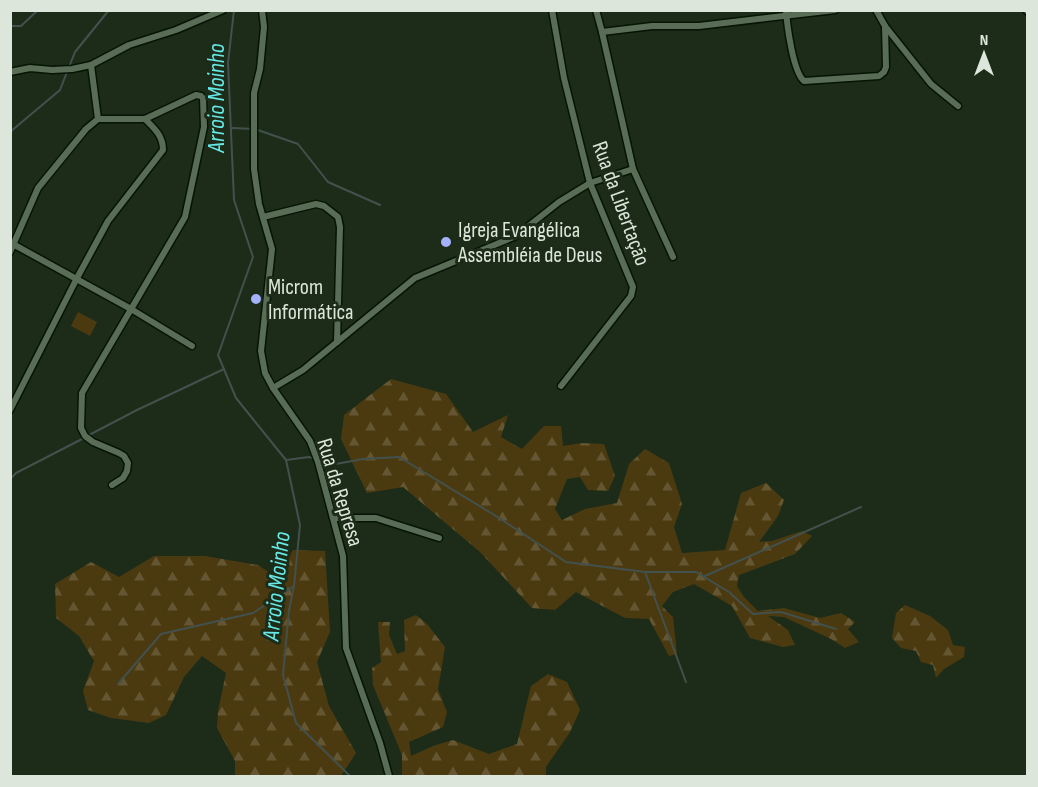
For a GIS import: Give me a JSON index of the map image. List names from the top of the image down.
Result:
{
  "streets": {
    "street": ["Rua da Libertação", "Rua da Represa"]
  },
  "water": ["Arroio Moinho"],
  "places": ["Igreja Evangélica Assembléia de Deus", "Microm Informática"],
  "north": "top"
}
